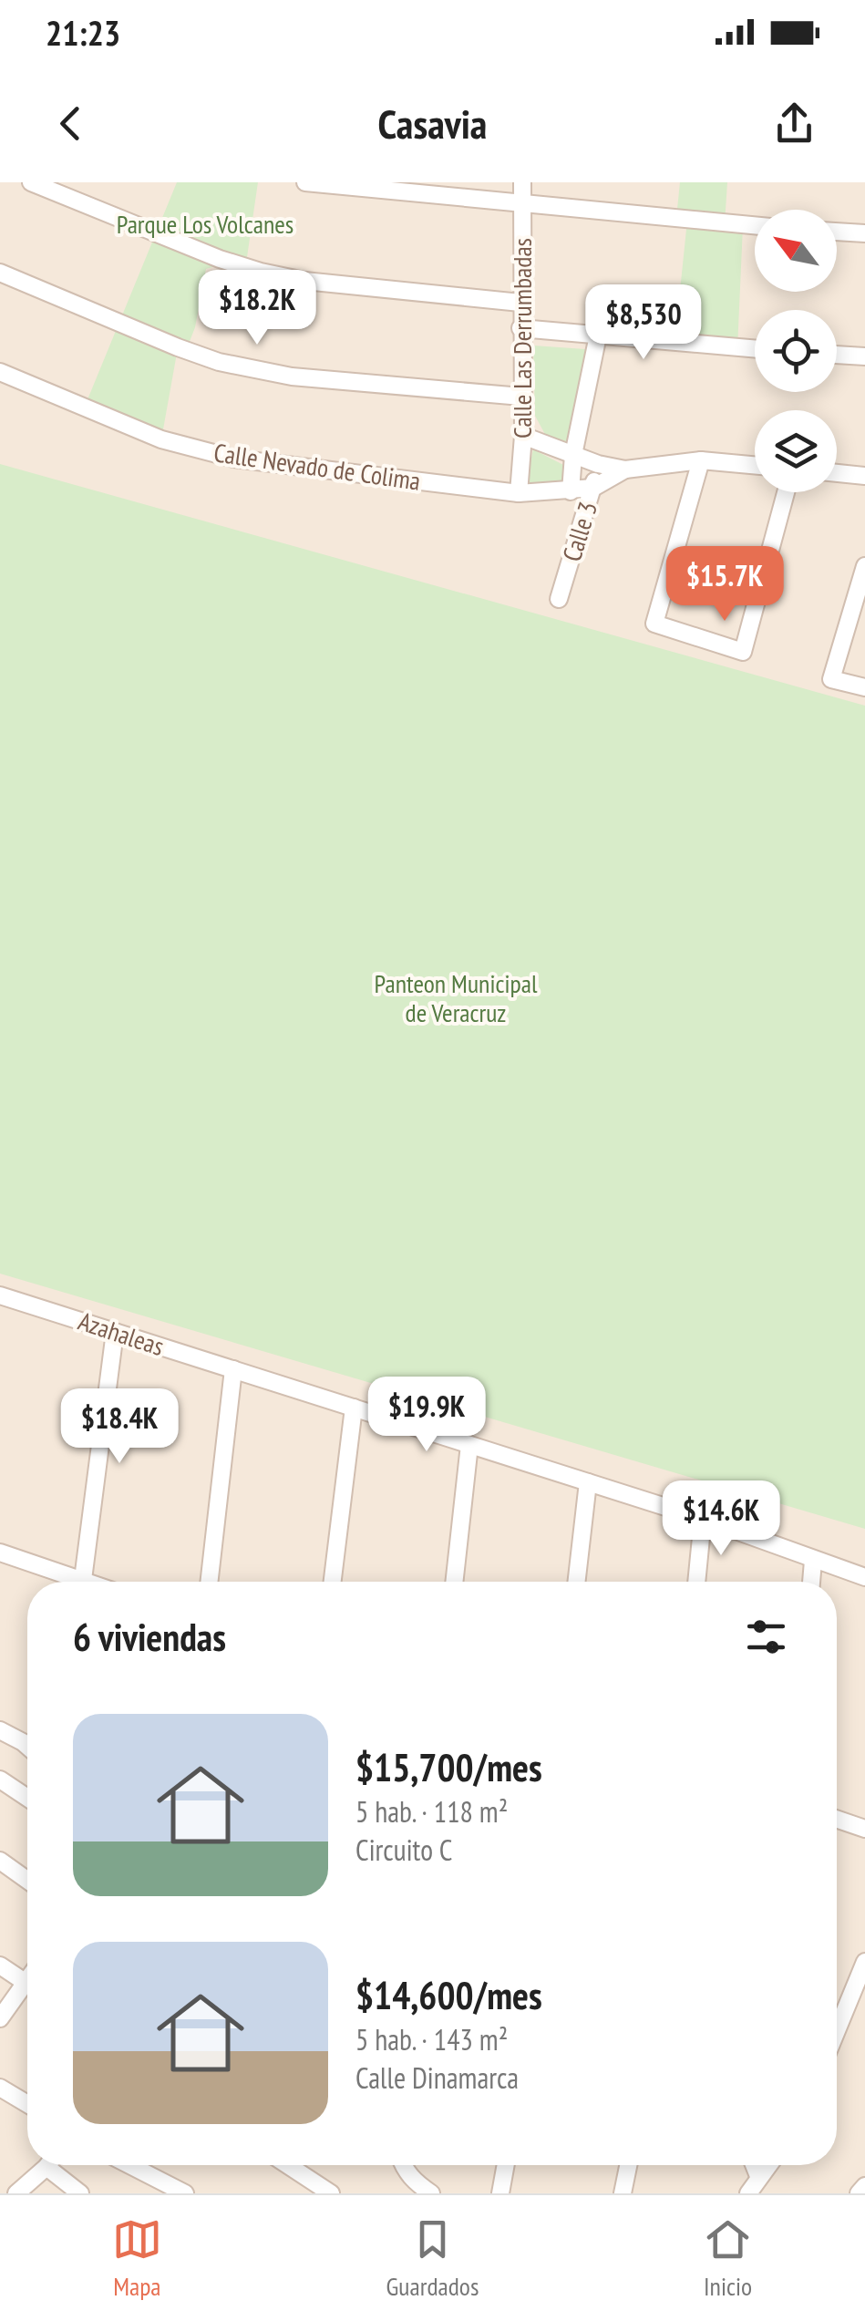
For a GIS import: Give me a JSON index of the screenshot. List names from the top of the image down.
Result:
{
  "streets": {
    "street": [
      "Calle Las Derrumbadas",
      "Calle Nevado de Colima",
      "Calle 3",
      "Azahaleas"
    ]
  },
  "crossings": [
    ["Calle Las Derrumbadas", "Calle Nevado de Colima"],
    ["Calle Nevado de Colima", "Calle 3"]
  ],
  "parks": ["Parque Los Volcanes", "Panteon Municipal de Veracruz"],
  "north": "top left",
  "page": {
    "status": "21:23",
    "header": "Casavia",
    "price": [
      "$18.2K",
      "$8,530",
      "$15.7K",
      "$19.9K",
      "$18.4K",
      "$14.6K"
    ],
    "heading": "6 viviendas",
    "list": [
      {
        "name": "$15,700/mes",
        "note": "5 hab. · 118 m² · Circuito C"
      },
      {
        "name": "$14,600/mes",
        "note": "5 hab. · 143 m² · Calle Dinamarca"
      }
    ],
    "tabs": ["Mapa", "Guardados", "Inicio"]
  }
}
